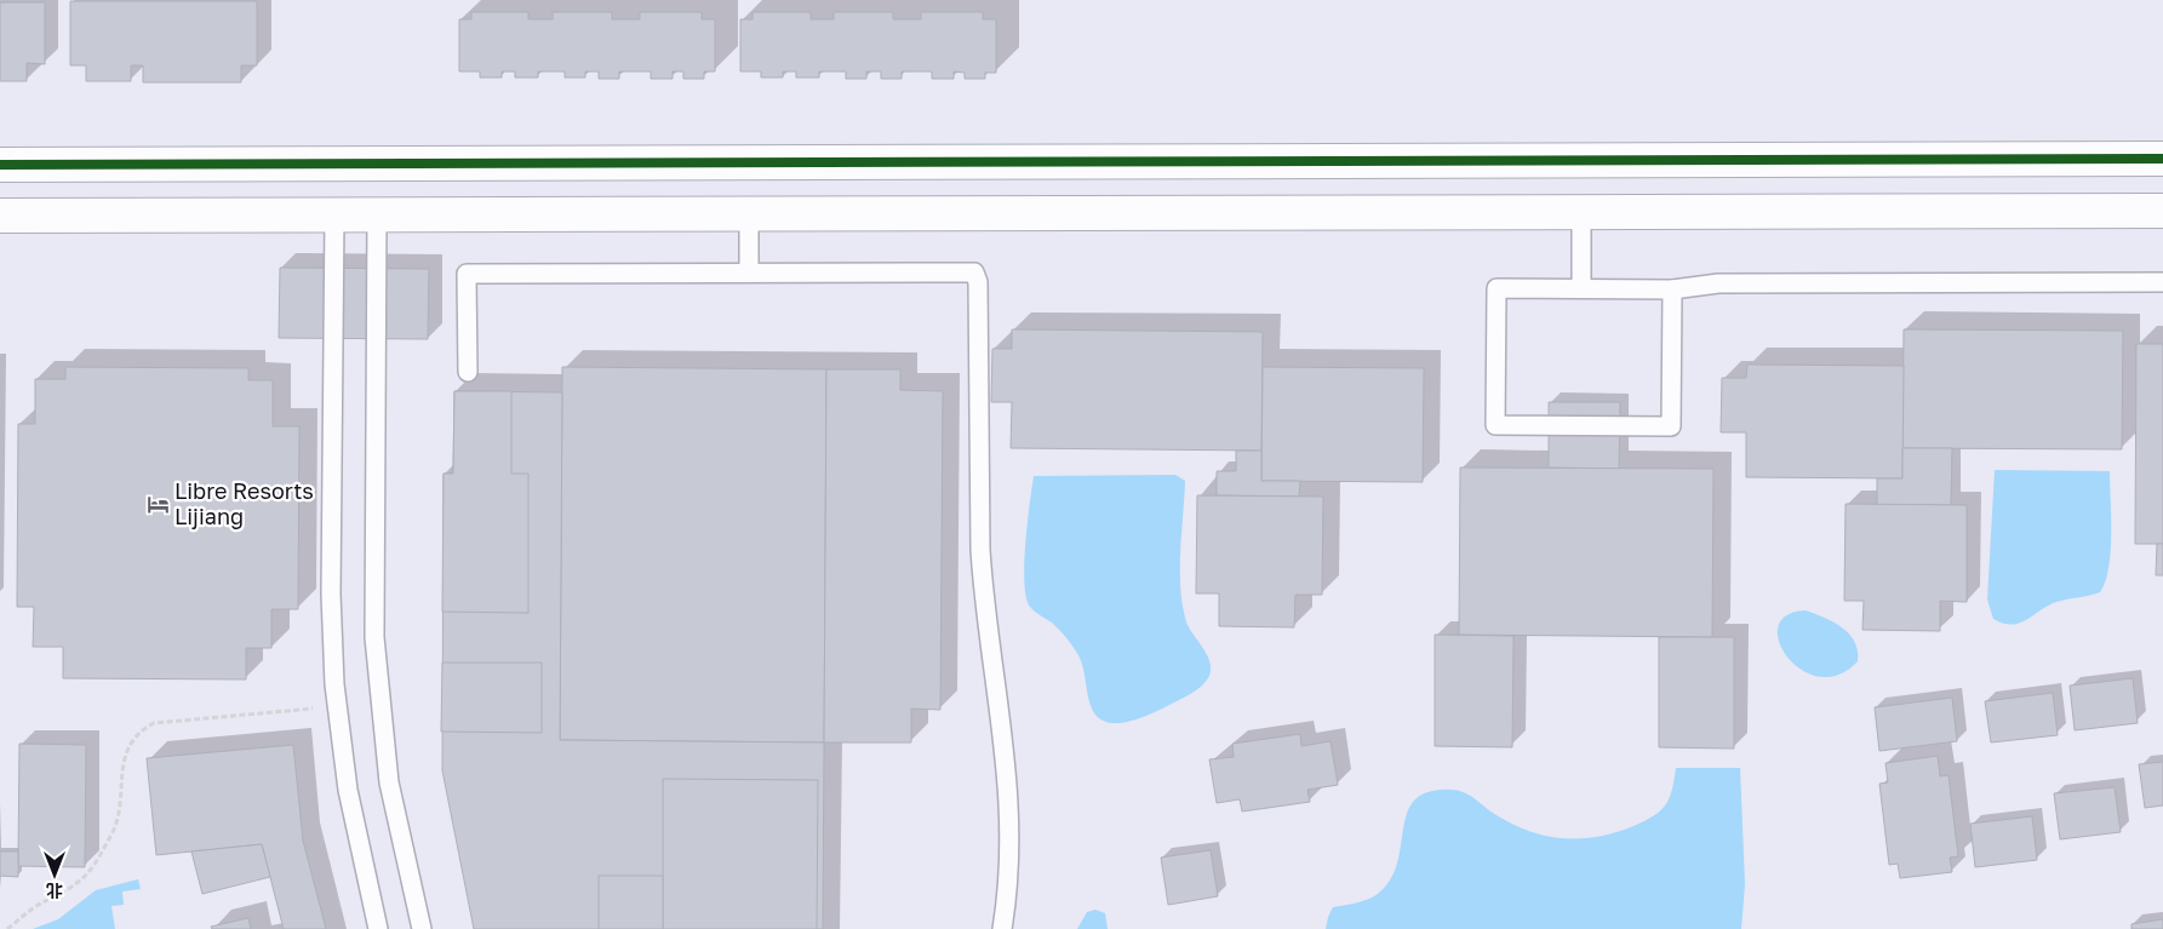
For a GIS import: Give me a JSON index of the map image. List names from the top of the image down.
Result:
{
  "places": {
    "hotel": ["Libre Resorts Lijiang"]
  },
  "north": "bottom"
}
